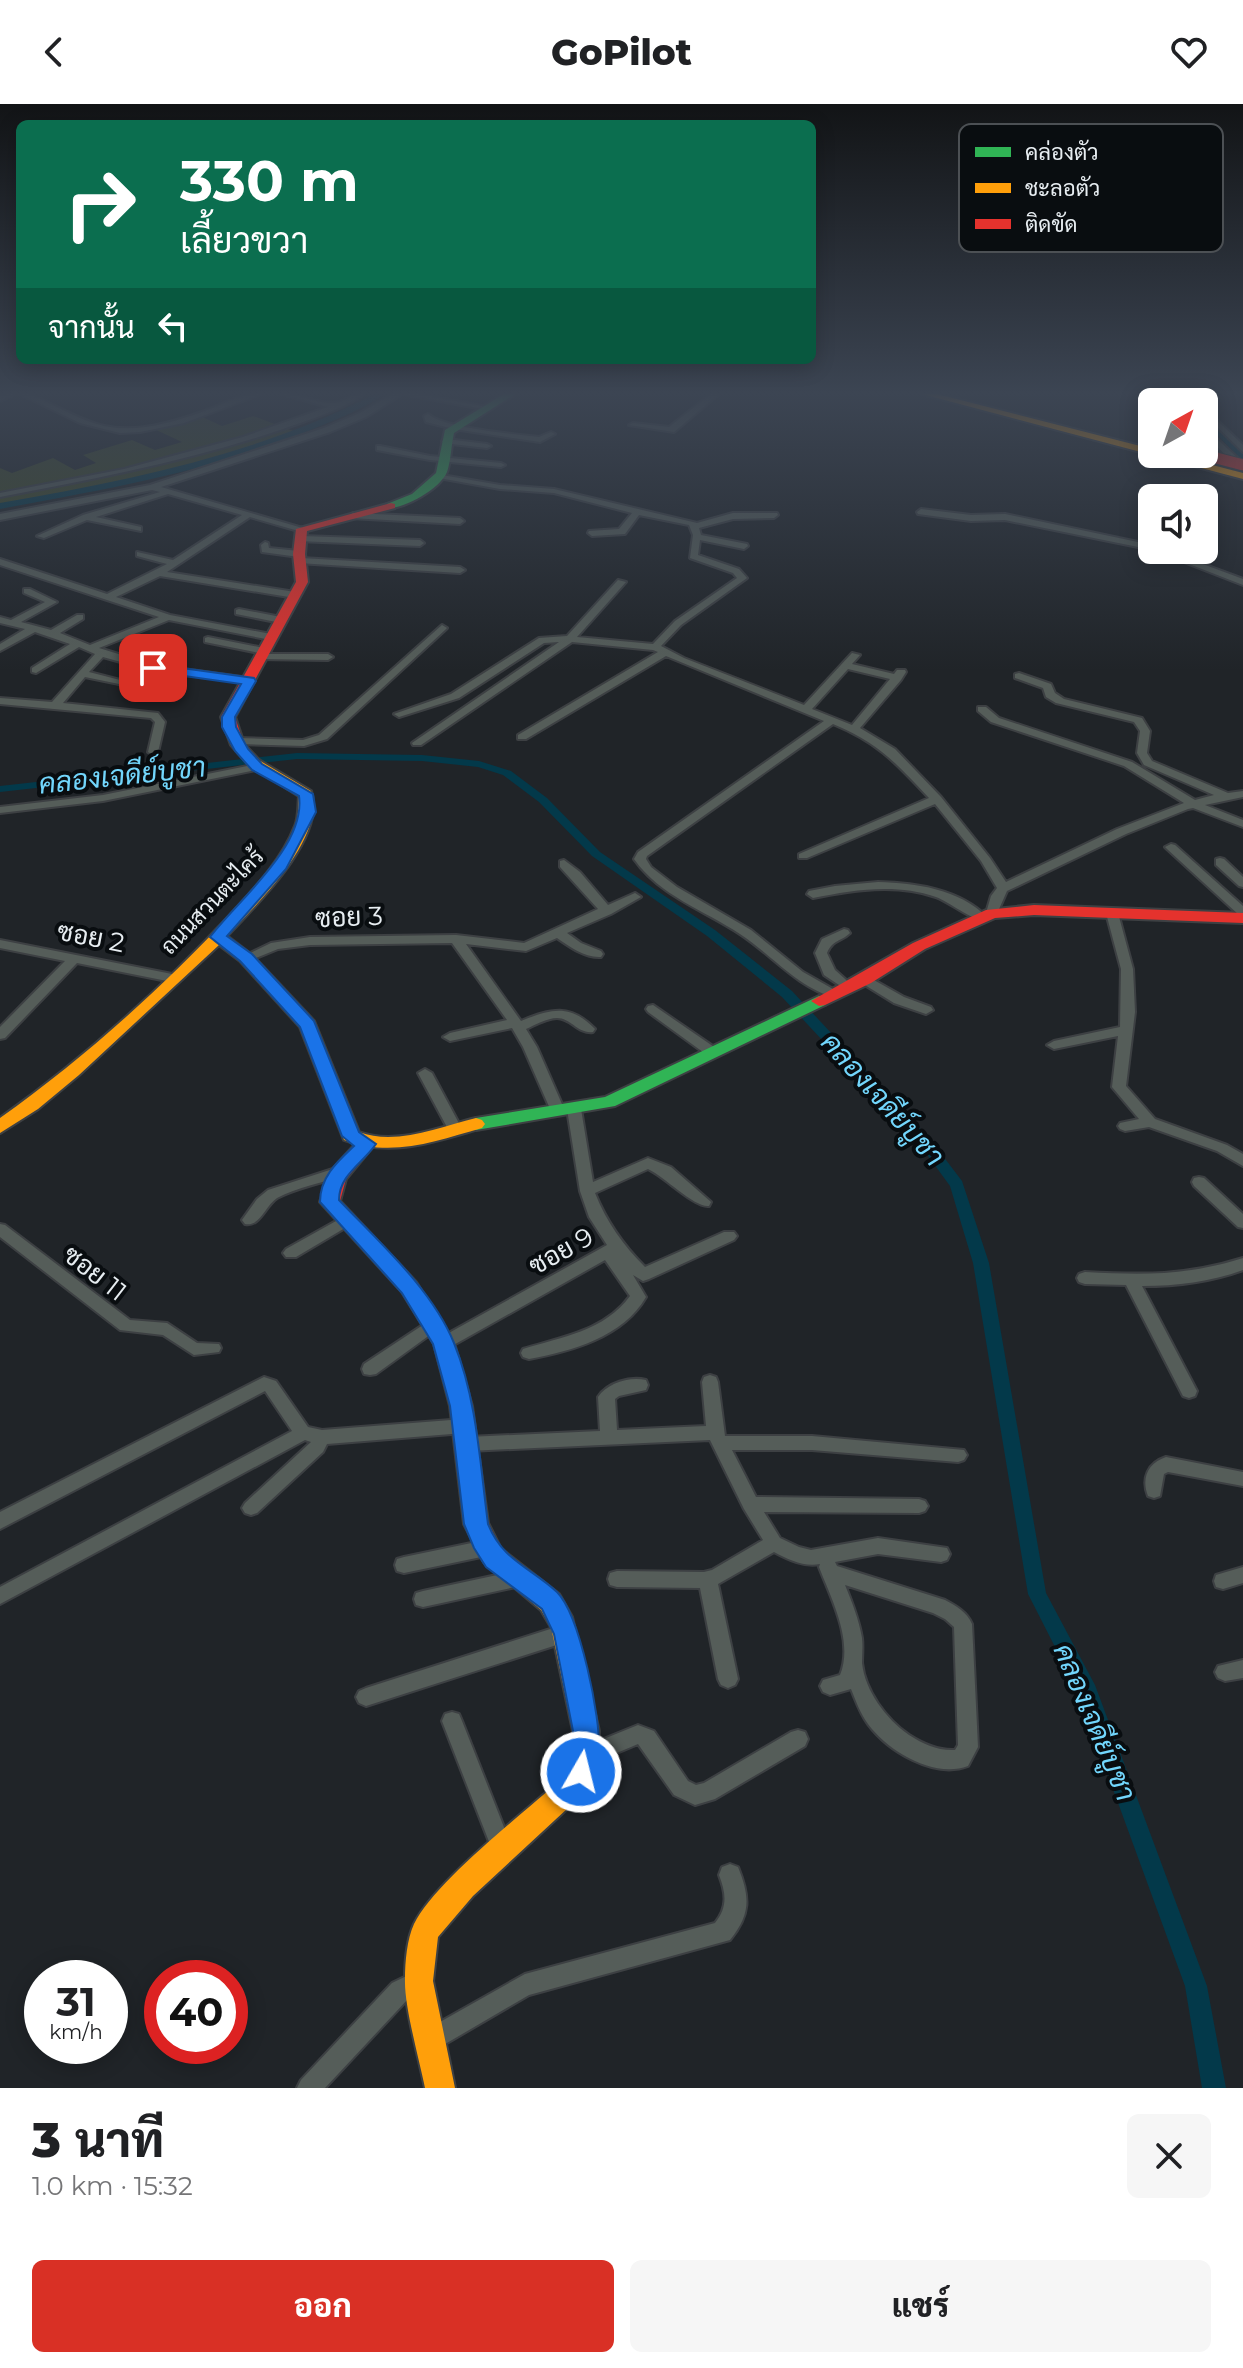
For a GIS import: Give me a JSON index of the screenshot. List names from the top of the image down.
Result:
{
  "streets": {
    "main road": ["ถนนสวนตะไคร้"],
    "street": [
      "ซอย 3",
      "ซอย 2",
      "ซอย 9",
      "ซอย 11"
    ]
  },
  "crossings": [
    ["ถนนสวนตะไคร้", "ซอย 2"]
  ],
  "water": ["คลองเจดีย์บูชา"],
  "legend": ["คล่องตัว", "ชะลอตัว", "ติดขัด"],
  "north": "top right",
  "page": {
    "header": "GoPilot",
    "turn": ["330 m", "เลี้ยวขวา"],
    "then": "จากนั้น",
    "speed": "31 km/h",
    "limit": "40",
    "heading": ["3 นาที", "1.0 km · 15:32"],
    "buttons": ["ออก", "แชร์"]
  }
}
